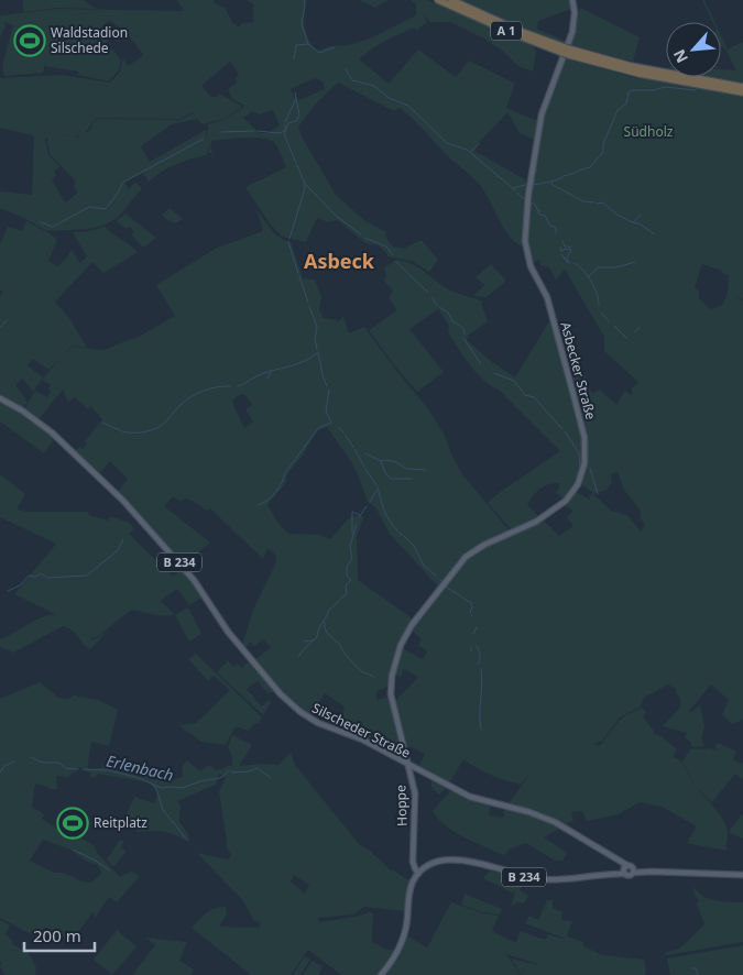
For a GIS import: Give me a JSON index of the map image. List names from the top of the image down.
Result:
{
  "streets": {
    "highway": ["A 1"],
    "main road": [
      "Asbecker Straße",
      "B 234",
      "Silscheder Straße",
      "Hoppe"
    ]
  },
  "crossings": [
    ["Asbecker Straße", "Hoppe"],
    ["B 234", "Silscheder Straße"],
    ["B 234", "Hoppe"],
    ["Silscheder Straße", "Hoppe"]
  ],
  "districts": ["Asbeck"],
  "water": ["Erlenbach"],
  "parks": ["Südholz"],
  "places": {
    "sports": ["Waldstadion Silschede", "Reitplatz"]
  },
  "scale_bar": "200 m",
  "north": "bottom left"
}
